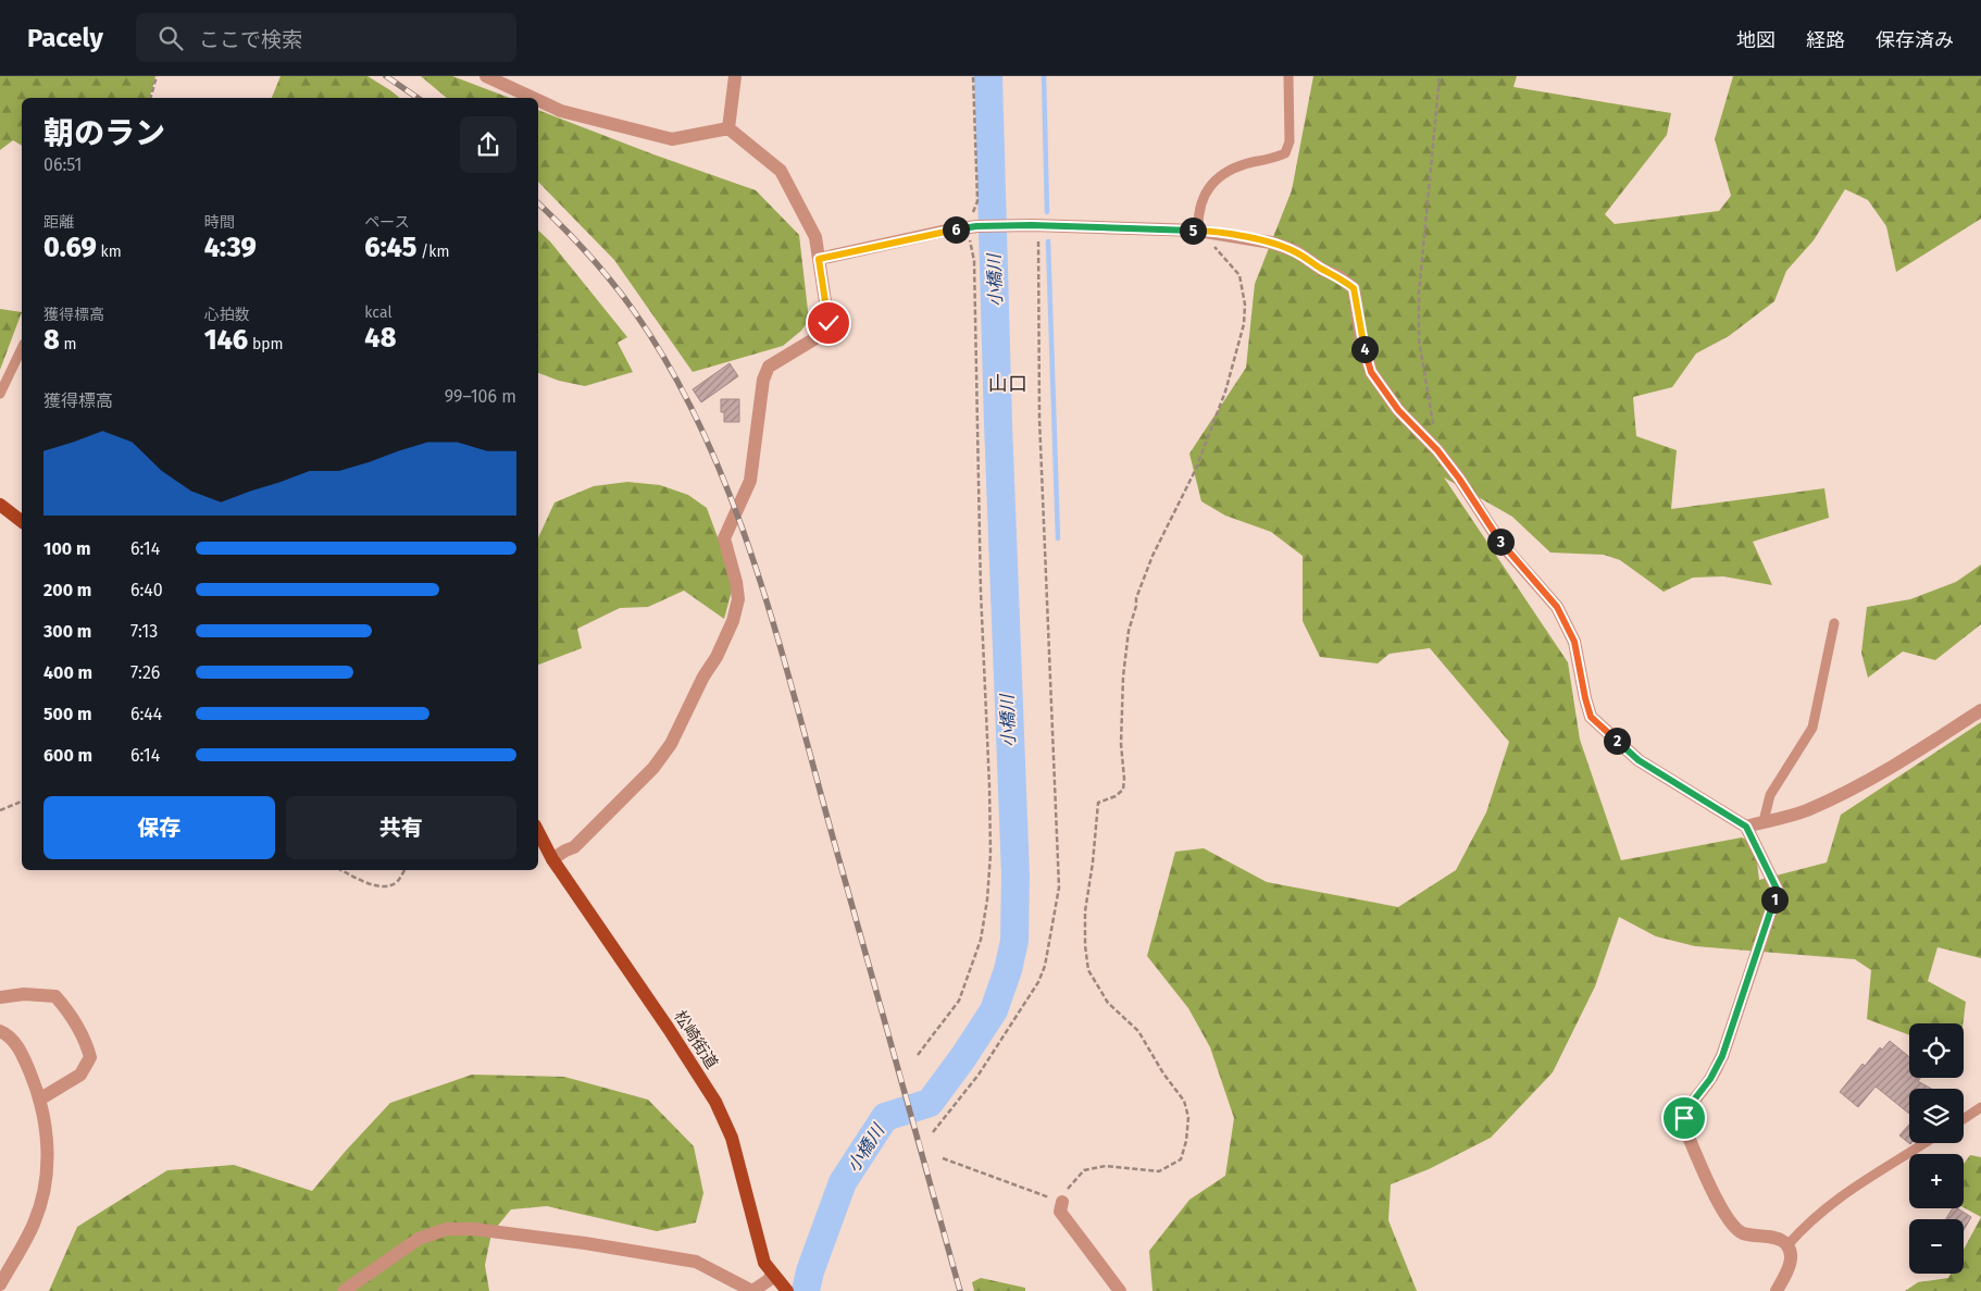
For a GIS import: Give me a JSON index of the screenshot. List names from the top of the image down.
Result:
{
  "streets": {
    "main road": ["松崎街道"]
  },
  "districts": ["山口"],
  "water": ["小橋川"],
  "page": {
    "header": "Pacely",
    "search": "ここで検索",
    "nav": ["地図", "経路", "保存済み"],
    "heading": ["朝のラン", "06:51"],
    "stats": [
      ["距離", "0.69 km"],
      ["時間", "4:39"],
      ["ペース", "6:45 /km"],
      ["獲得標高", "8 m"],
      ["心拍数", "146 bpm"],
      ["kcal", "48"]
    ],
    "pins": [
      "6",
      "5",
      "4",
      "3",
      "2",
      "1"
    ],
    "chart": ["獲得標高", "99–106 m"],
    "list": [
      {
        "name": "100 m",
        "note": "6:14"
      },
      {
        "name": "200 m",
        "note": "6:40"
      },
      {
        "name": "300 m",
        "note": "7:13"
      },
      {
        "name": "400 m",
        "note": "7:26"
      },
      {
        "name": "500 m",
        "note": "6:44"
      },
      {
        "name": "600 m",
        "note": "6:14"
      }
    ],
    "buttons": ["保存", "共有"],
    "map_buttons": ["+", "−"]
  }
}
